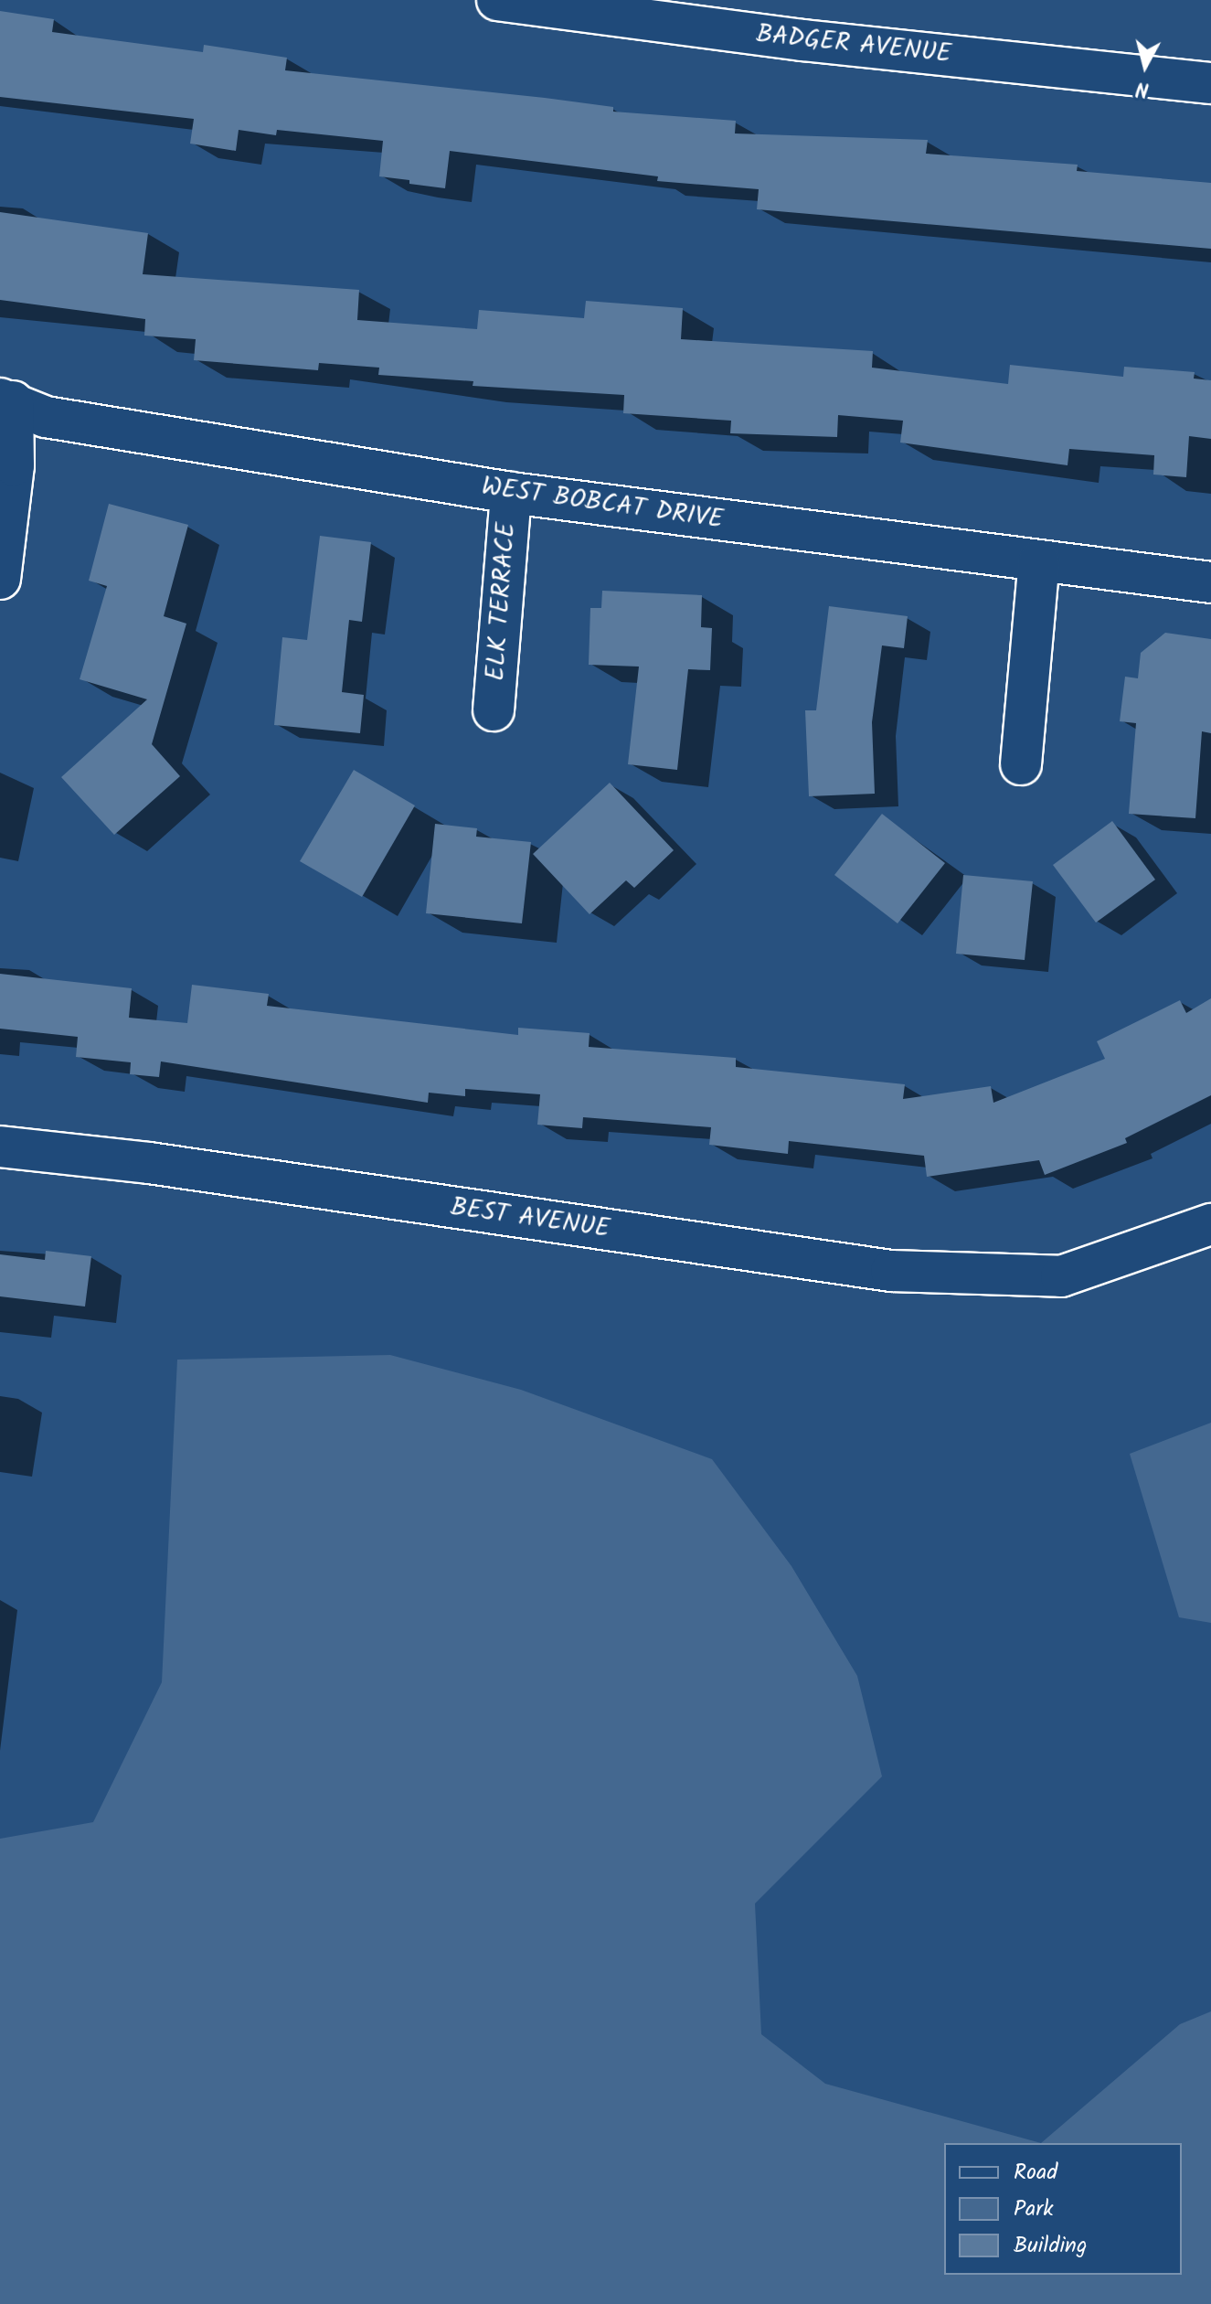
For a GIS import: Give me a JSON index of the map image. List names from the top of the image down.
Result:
{
  "streets": {
    "street": [
      "BADGER AVENUE",
      "WEST BOBCAT DRIVE",
      "ELK TERRACE",
      "BEST AVENUE"
    ]
  },
  "crossings": [
    ["WEST BOBCAT DRIVE", "ELK TERRACE"]
  ],
  "legend": ["Road", "Park", "Building"],
  "north": "bottom"
}
